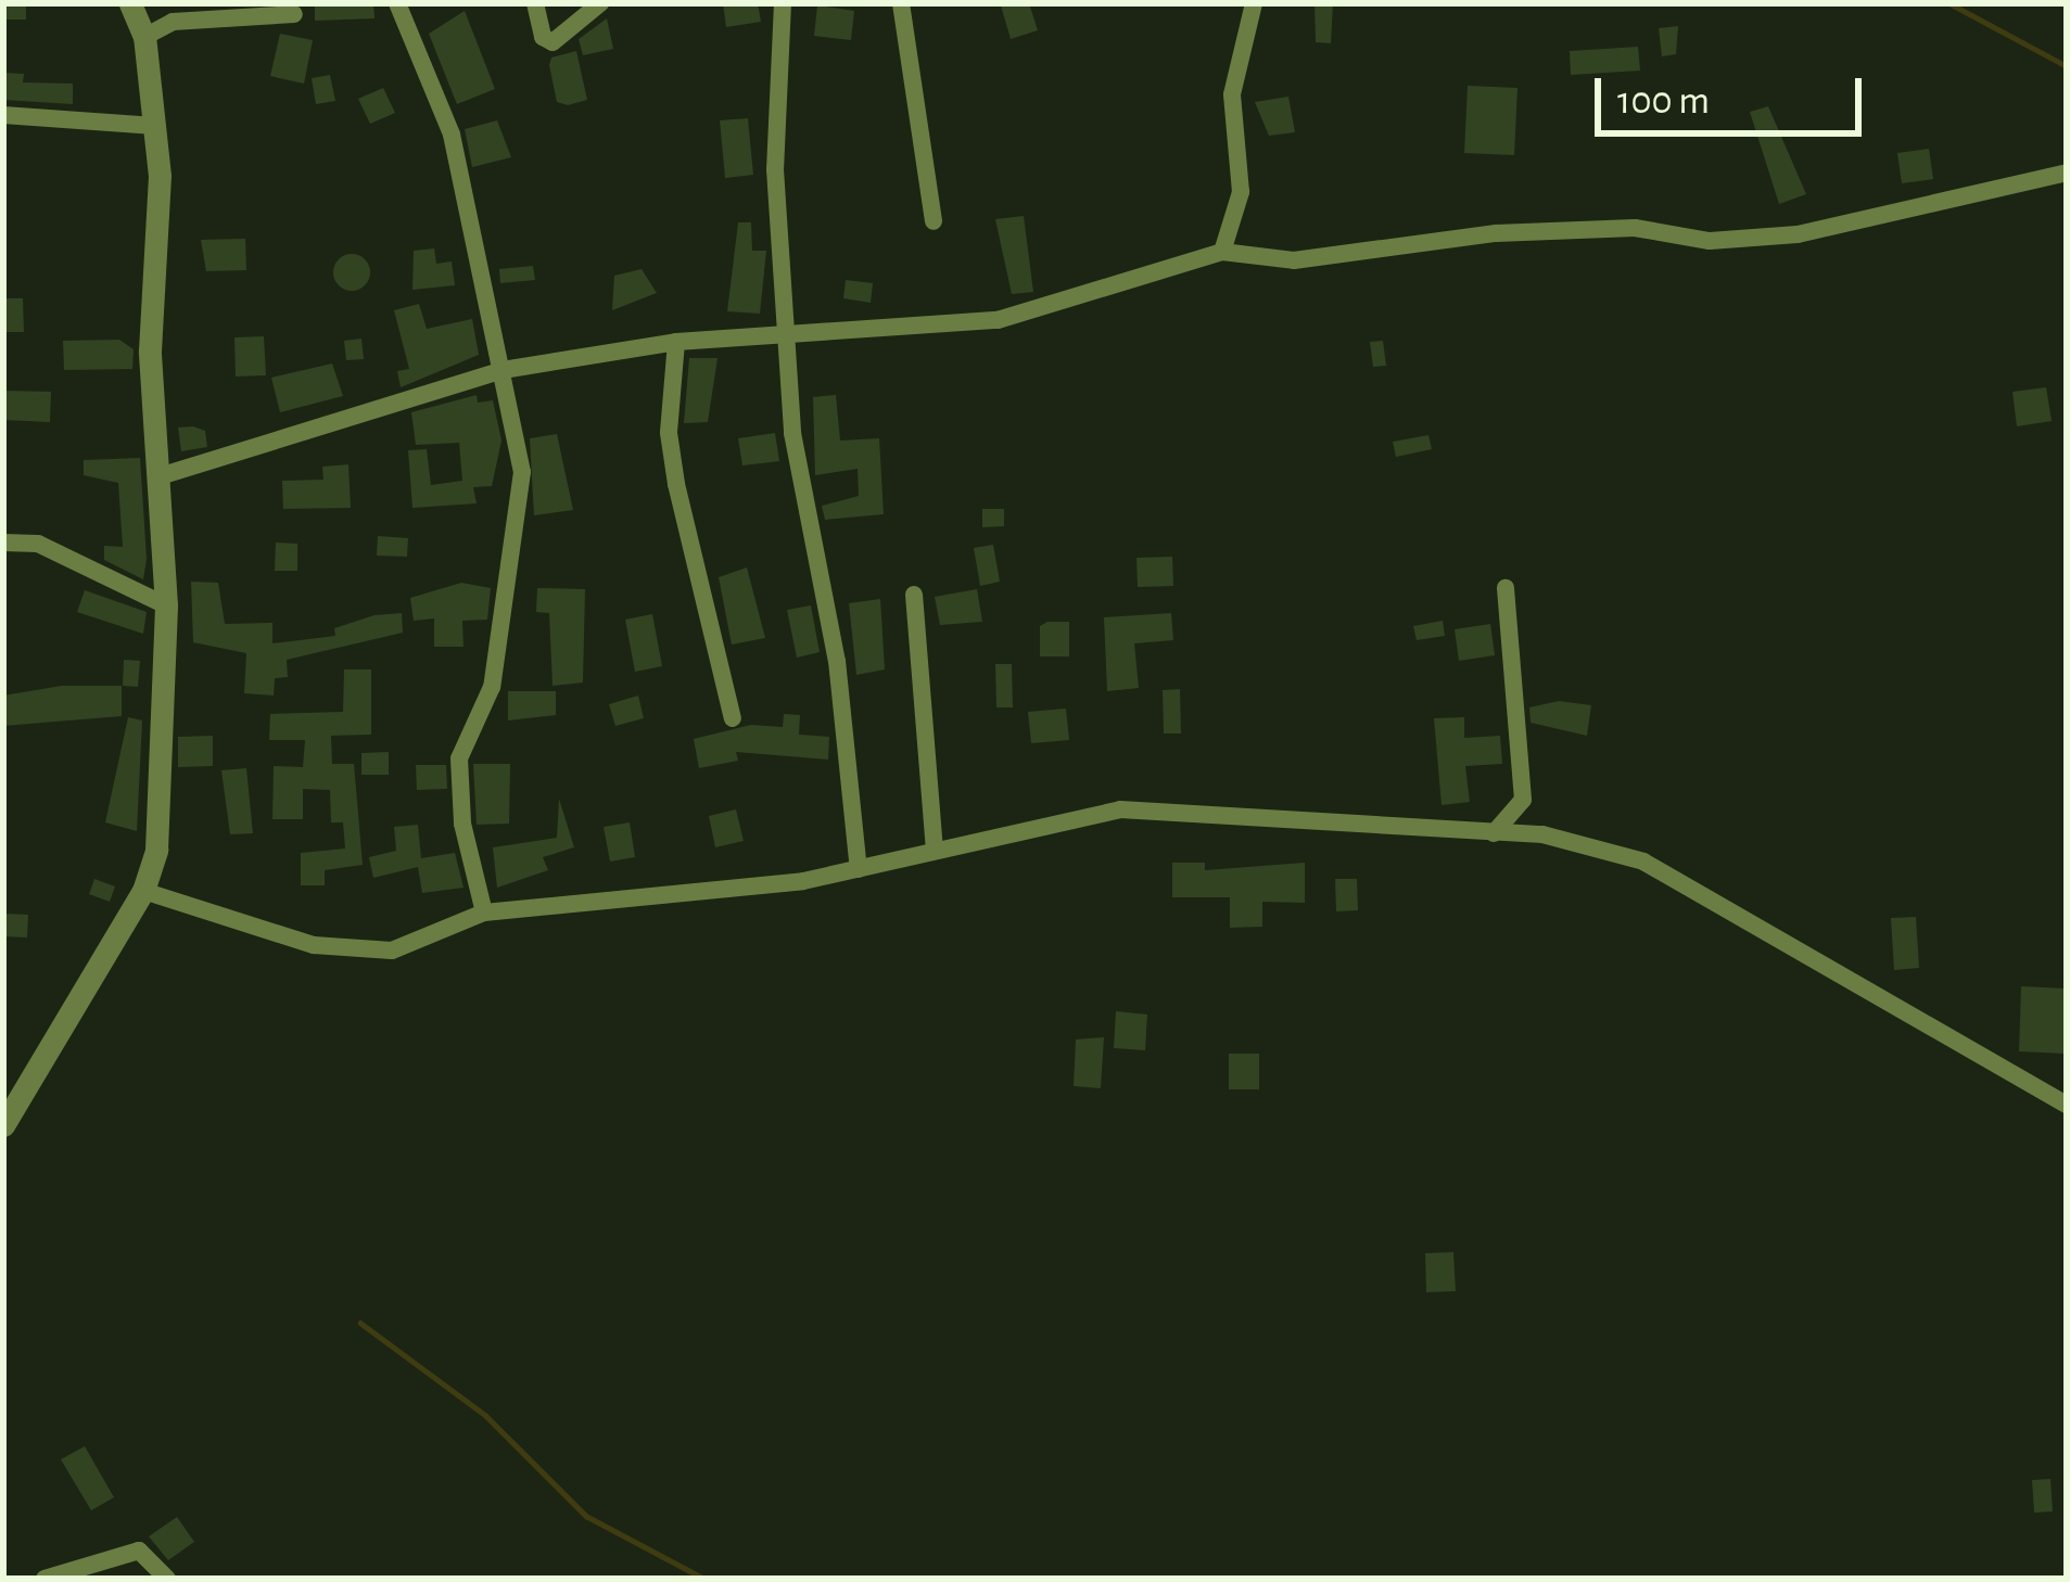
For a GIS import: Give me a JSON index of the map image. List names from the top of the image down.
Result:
{
  "scale_bar": "100 m"
}
